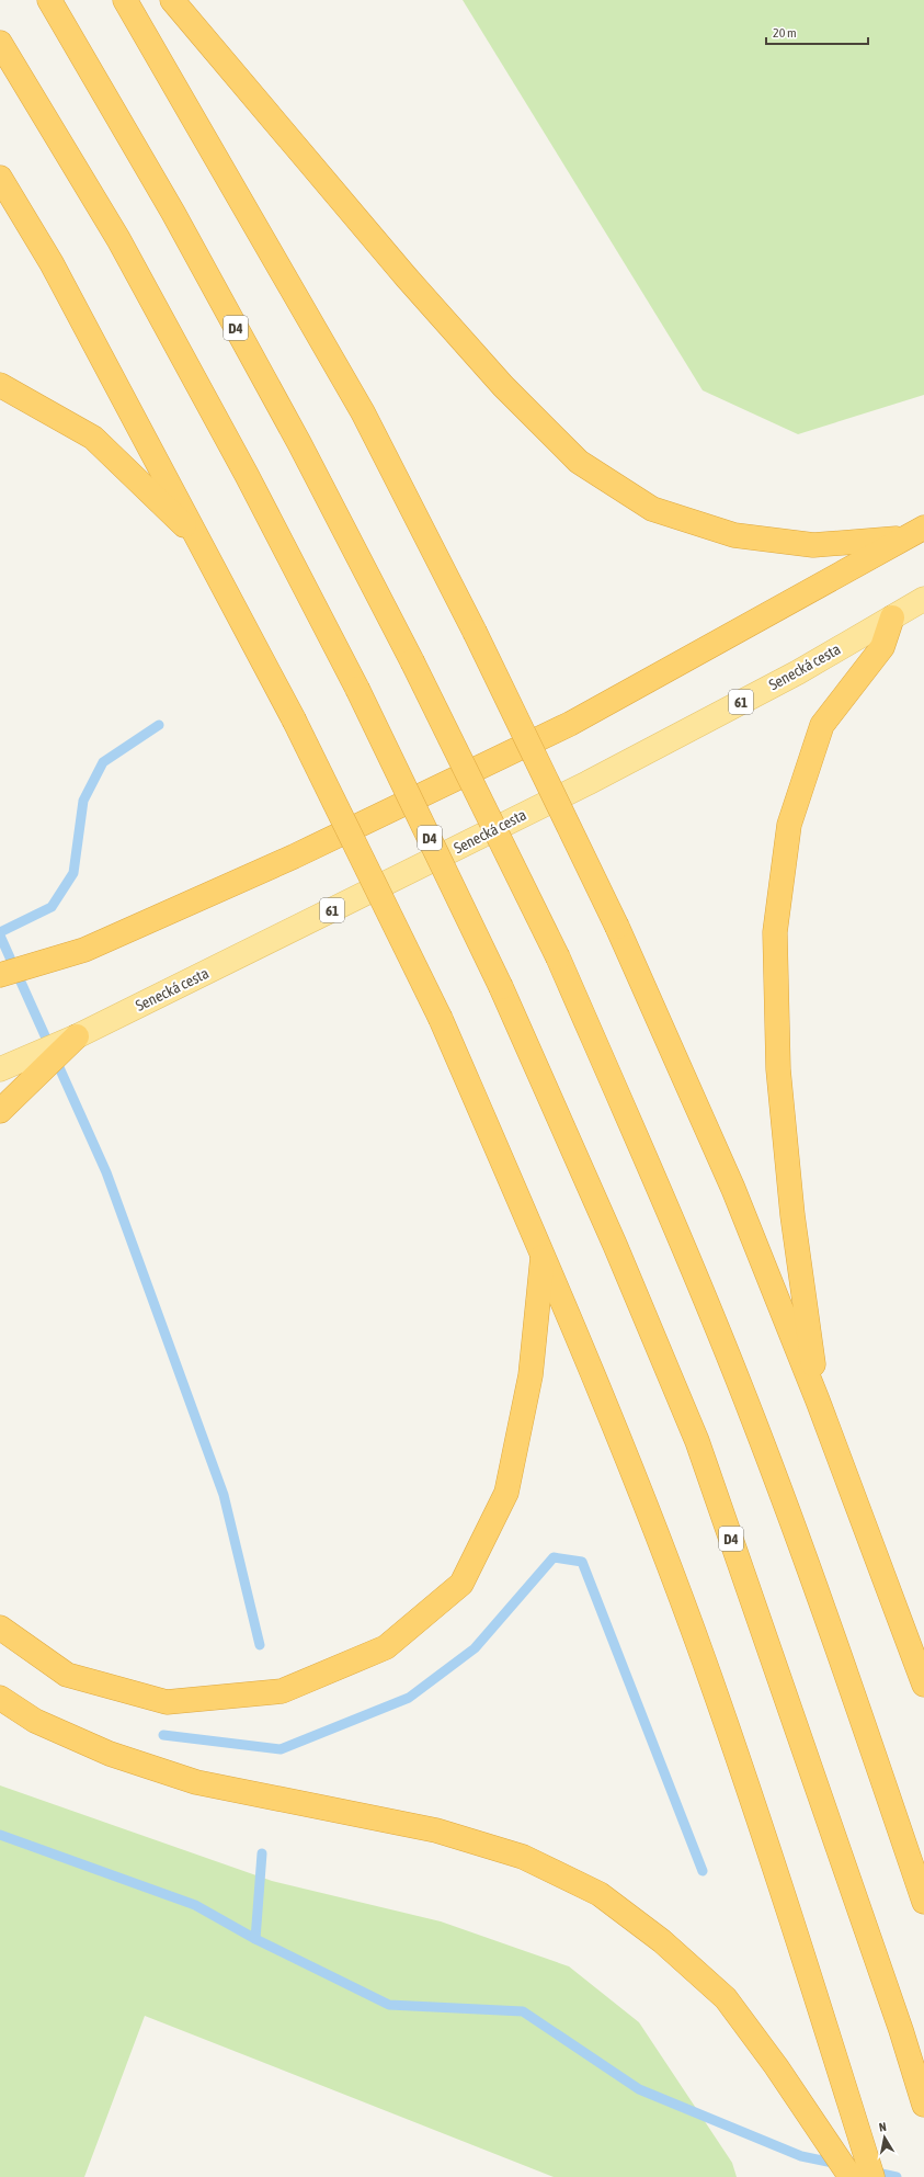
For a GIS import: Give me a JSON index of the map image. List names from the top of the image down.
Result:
{
  "streets": {
    "highway": ["D4"],
    "main road": ["Senecká cesta", "61"]
  },
  "scale_bar": "20 m",
  "north": "top"
}
